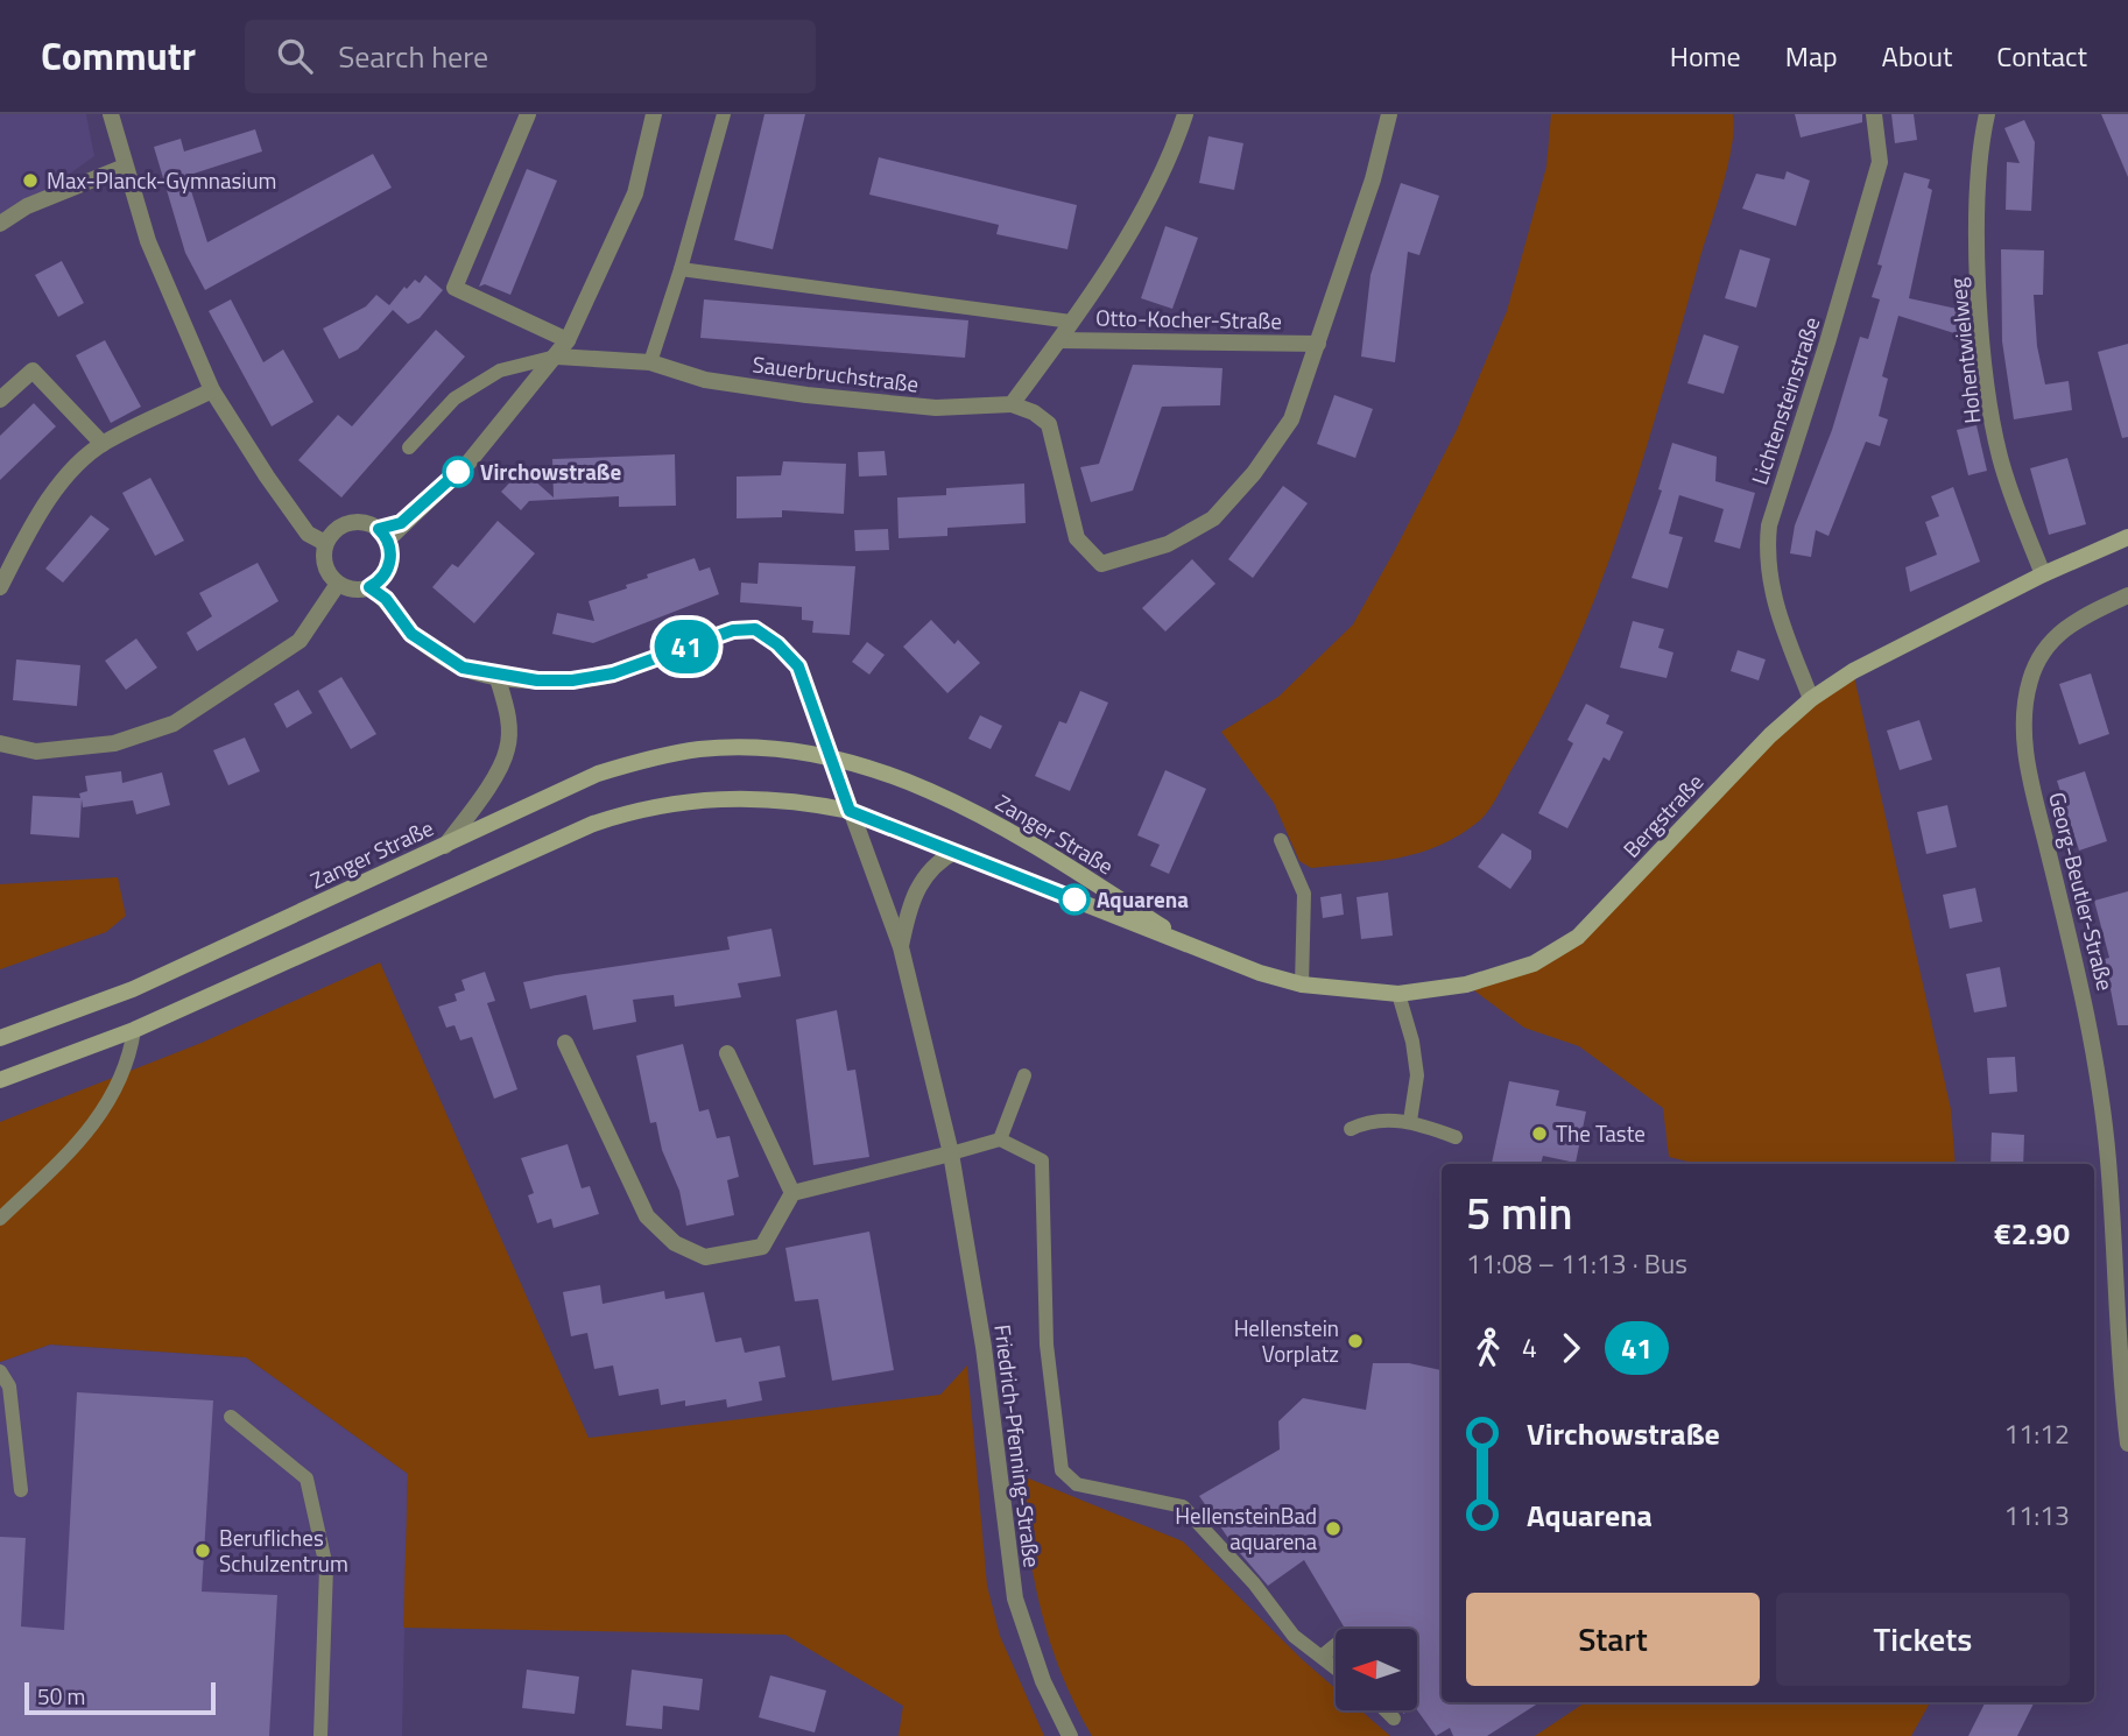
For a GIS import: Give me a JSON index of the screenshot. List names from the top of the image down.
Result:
{
  "streets": {
    "street": [
      "Otto-Kocher-Straße",
      "Hohentwielweg",
      "Sauerbruchstraße",
      "Lichtensteinstraße",
      "Bergstraße",
      "Zanger Straße",
      "Georg-Beutler-Straße",
      "Friedrich-Pfenning-Straße"
    ]
  },
  "crossings": [
    ["Hohentwielweg", "Bergstraße"],
    ["Lichtensteinstraße", "Bergstraße"],
    ["Bergstraße", "Zanger Straße"],
    ["Zanger Straße", "Friedrich-Pfenning-Straße"]
  ],
  "places": [
    "Max-Planck-Gymnasium",
    "Virchowstraße",
    "Aquarena",
    "The Taste",
    "Hellenstein Vorplatz",
    "HellensteinBad aquarena",
    "Berufliches Schulzentrum"
  ],
  "lines": ["bus line 41"],
  "scale_bar": "50 m",
  "north": "left",
  "page": {
    "header": "Commutr",
    "search": "Search here",
    "nav": [
      "Home",
      "Map",
      "About",
      "Contact"
    ],
    "on_map": "41",
    "heading": ["5 min", "11:08 – 11:13 · Bus", "€2.90"],
    "legs": ["4", "41"],
    "list": [
      {
        "name": "Virchowstraße",
        "value": "11:12"
      },
      {
        "name": "Aquarena",
        "value": "11:13"
      }
    ],
    "buttons": ["Start", "Tickets"],
    "scale": "50 m"
  }
}
